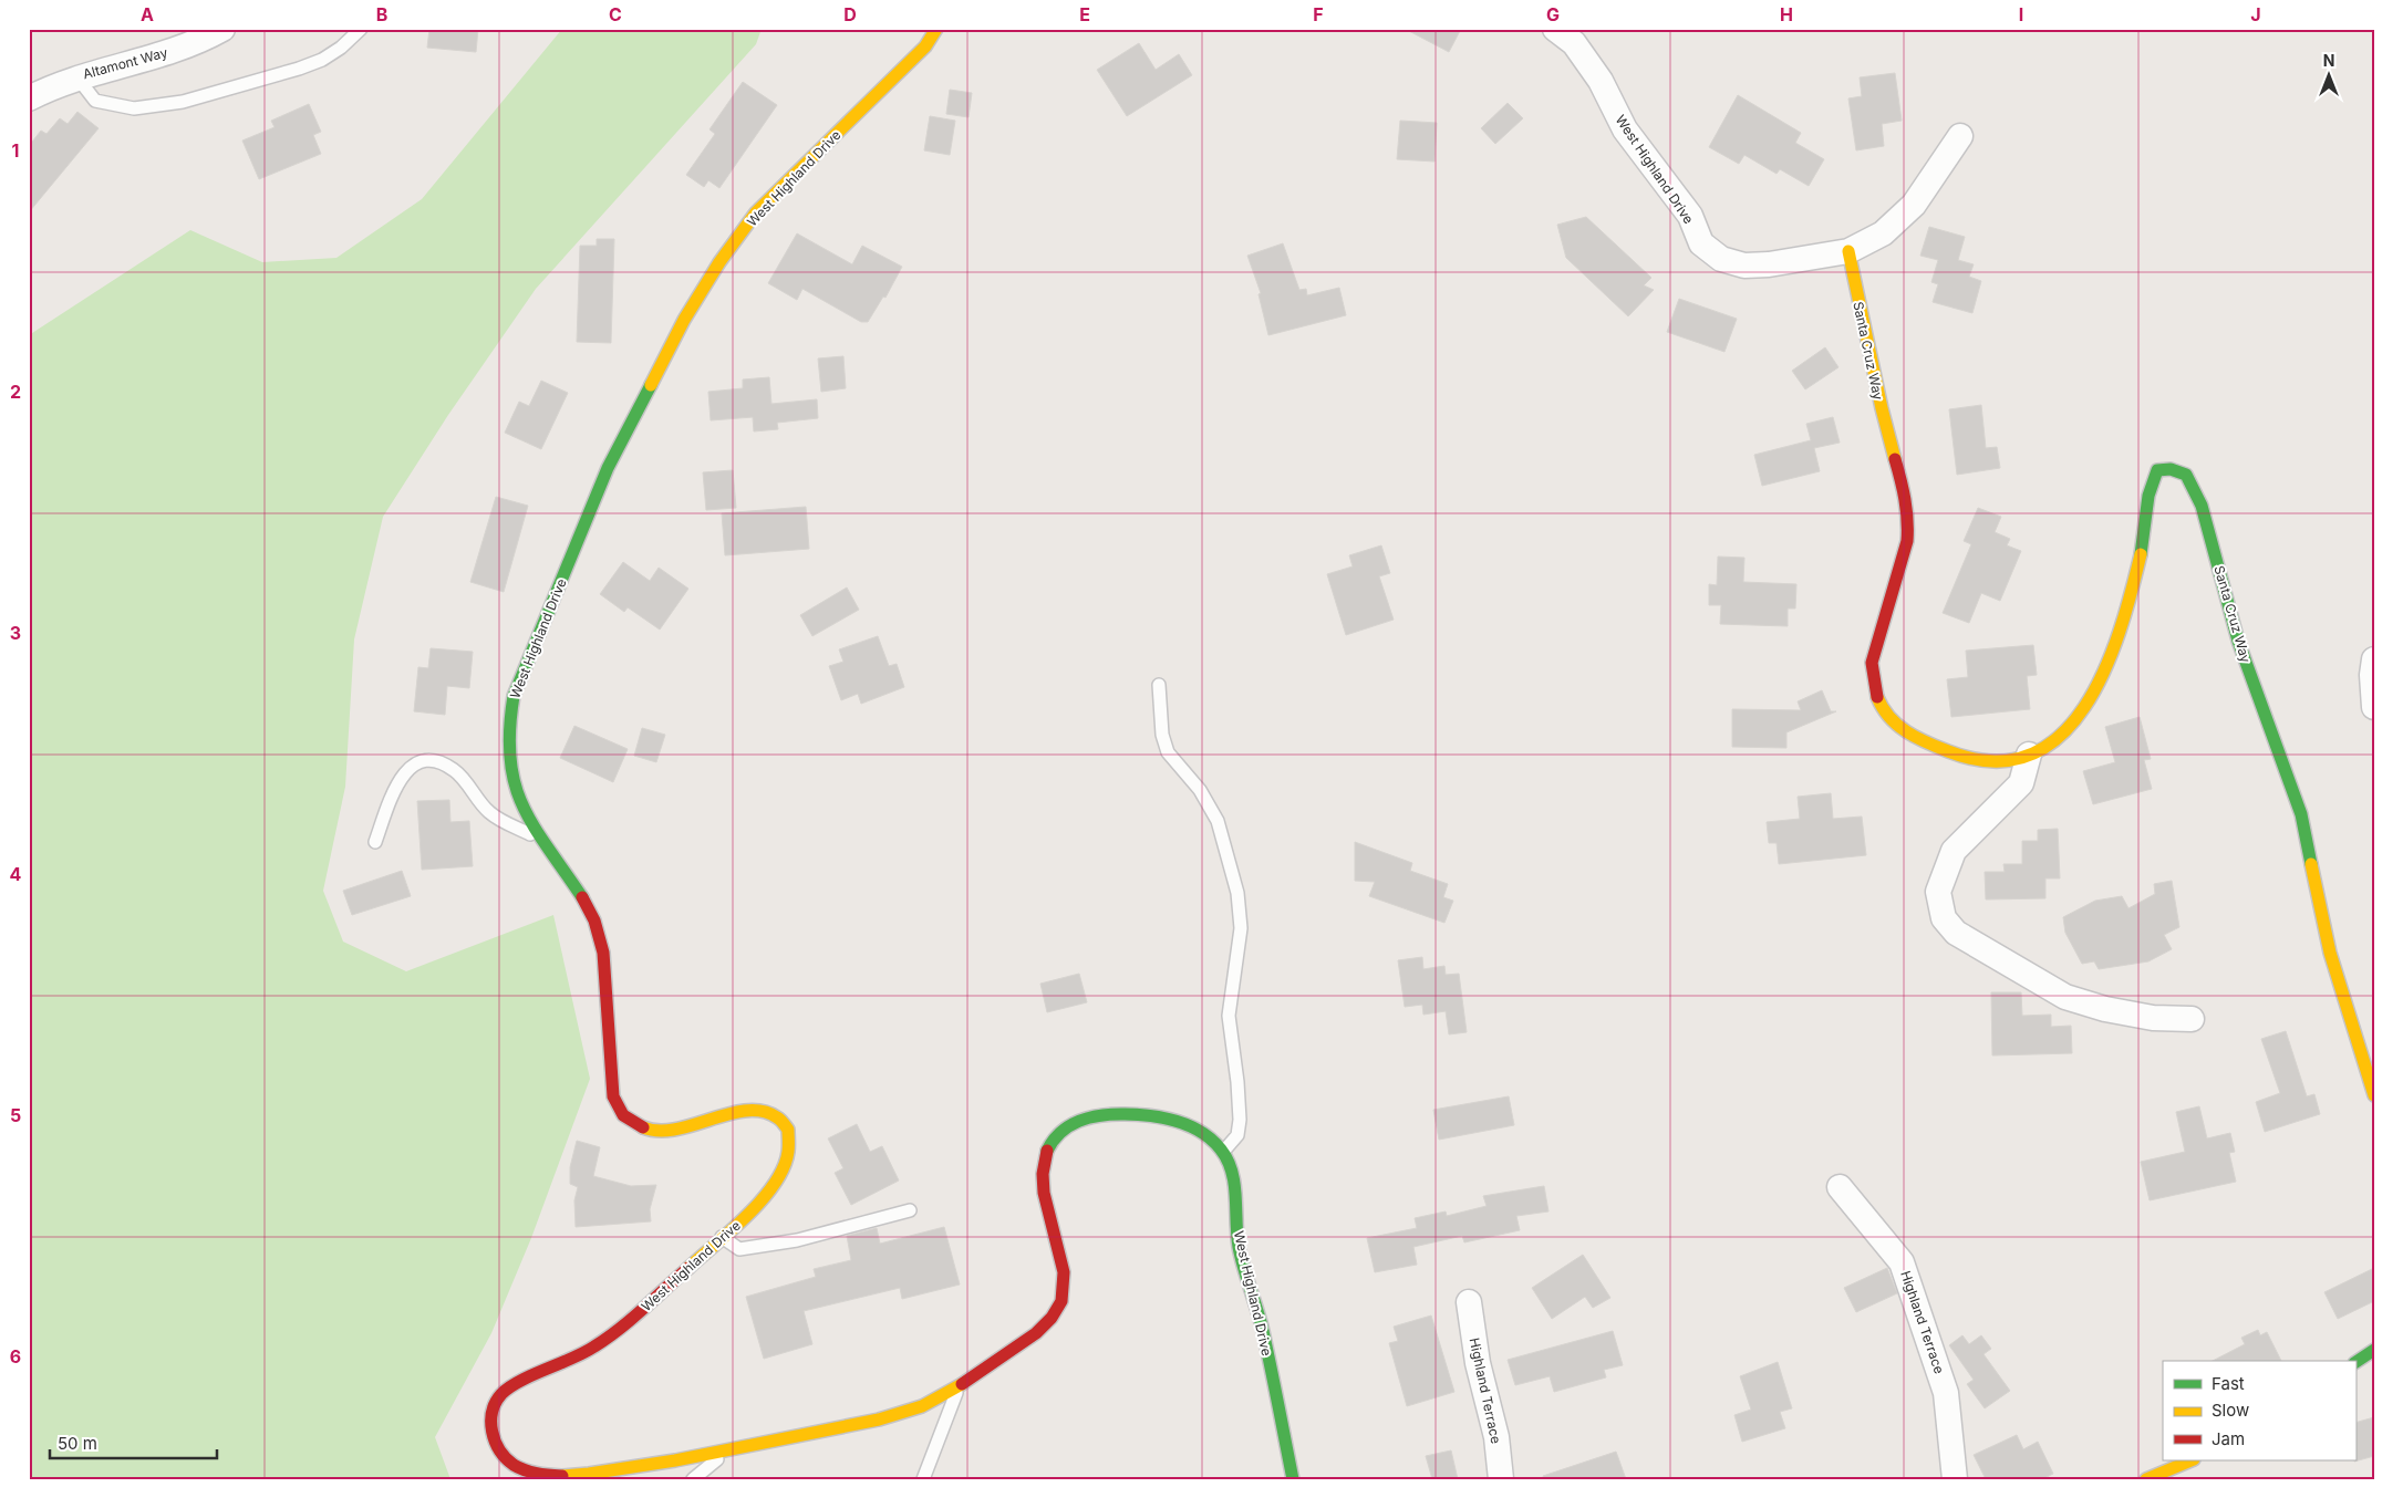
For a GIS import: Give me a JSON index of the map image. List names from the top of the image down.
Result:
{
  "streets": {
    "street": [
      "Altamont Way",
      "West Highland Drive",
      "Santa Cruz Way",
      "Highland Terrace"
    ]
  },
  "crossings": [
    ["West Highland Drive", "Santa Cruz Way"]
  ],
  "legend": ["Fast", "Slow", "Jam"],
  "scale_bar": "50 m",
  "north": "top",
  "grid": {
    "columns": [
      "A",
      "B",
      "C",
      "D",
      "E",
      "F",
      "G",
      "H",
      "I",
      "J"
    ],
    "rows": [
      "1",
      "2",
      "3",
      "4",
      "5",
      "6"
    ]
  }
}
